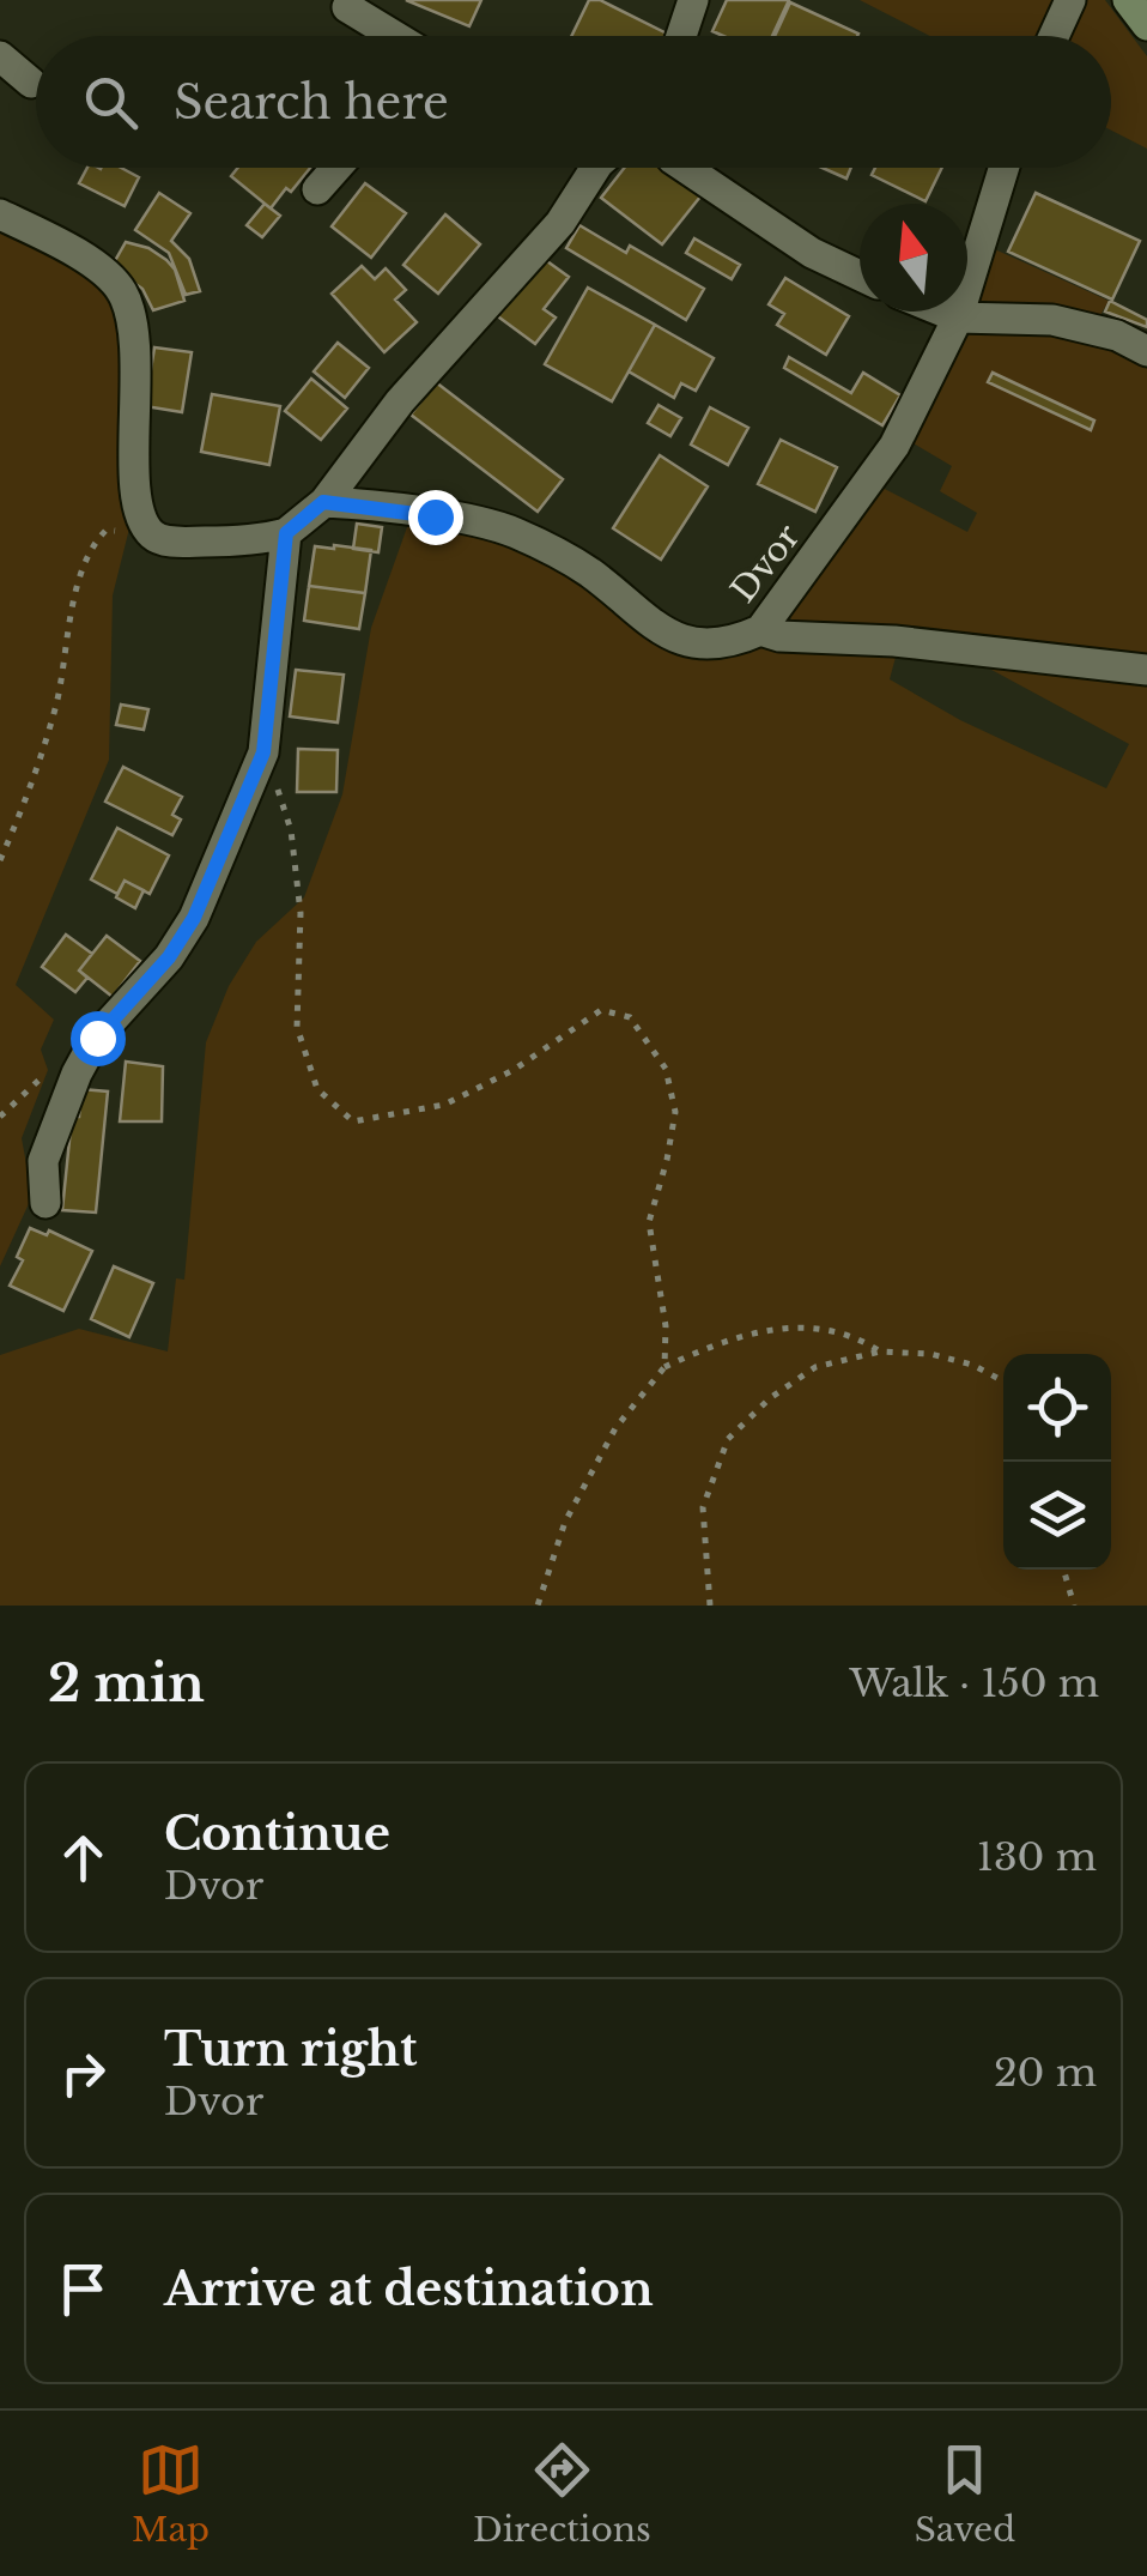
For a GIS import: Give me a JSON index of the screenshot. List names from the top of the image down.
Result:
{
  "streets": {
    "street": ["Dvor"]
  },
  "north": "top",
  "page": {
    "search": "Search here",
    "heading": ["2 min", "Walk · 150 m"],
    "list": [
      ["Continue", "Dvor", "130 m"],
      ["Turn right", "Dvor", "20 m"],
      "Arrive at destination"
    ],
    "nav": ["Map", "Directions", "Saved"]
  }
}
